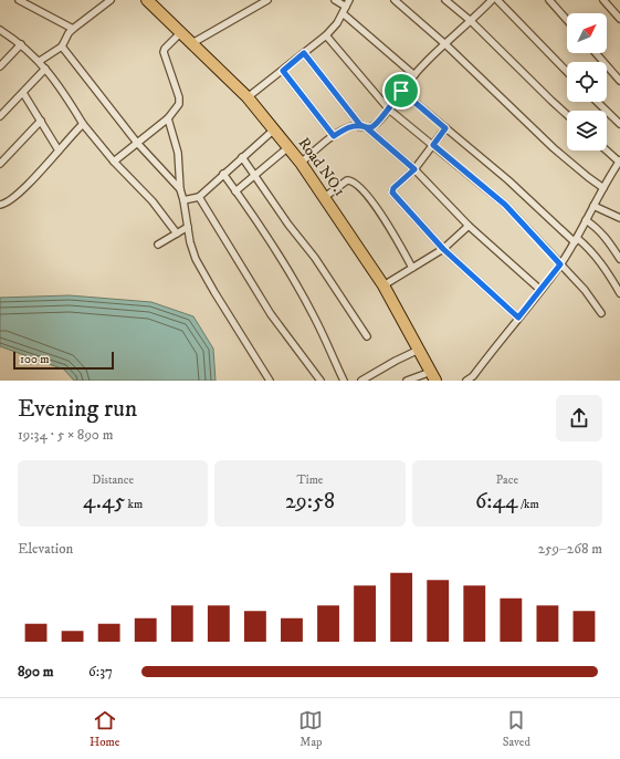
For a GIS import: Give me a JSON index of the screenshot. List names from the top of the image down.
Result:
{
  "streets": {
    "highway": ["Road NO.1"]
  },
  "scale_bar": "100 m",
  "north": "top right",
  "page": {
    "scale": "100 m",
    "heading": ["Evening run", "19:34 · 5 × 890 m"],
    "stats": [
      ["Distance", "4.45 km"],
      ["Time", "29:58"],
      ["Pace", "6:44 /km"]
    ],
    "chart": ["Elevation", "259–268 m"],
    "list": [
      {
        "name": "890 m",
        "note": "6:37"
      }
    ],
    "tabs": ["Home", "Map", "Saved"]
  }
}
